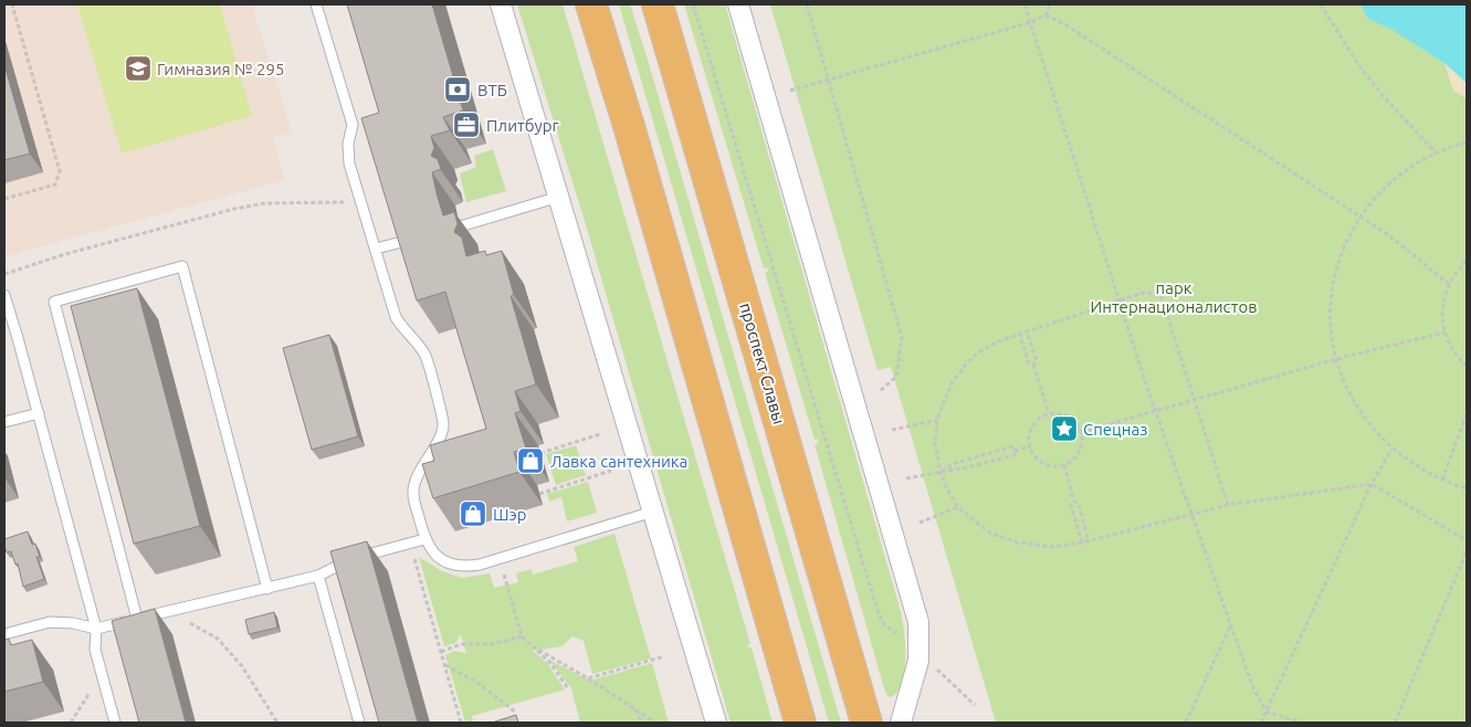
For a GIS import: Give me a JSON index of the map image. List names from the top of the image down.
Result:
{
  "streets": {
    "main road": ["проспект Славы"]
  },
  "parks": ["парк Интернационалистов"],
  "places": {
    "school or university": ["Гимназия № 295"],
    "bank": ["ВТБ"],
    "office": ["Плитбург"],
    "place": ["Спецназ"],
    "shop": ["Лавка сантехника", "Шэр"]
  }
}
